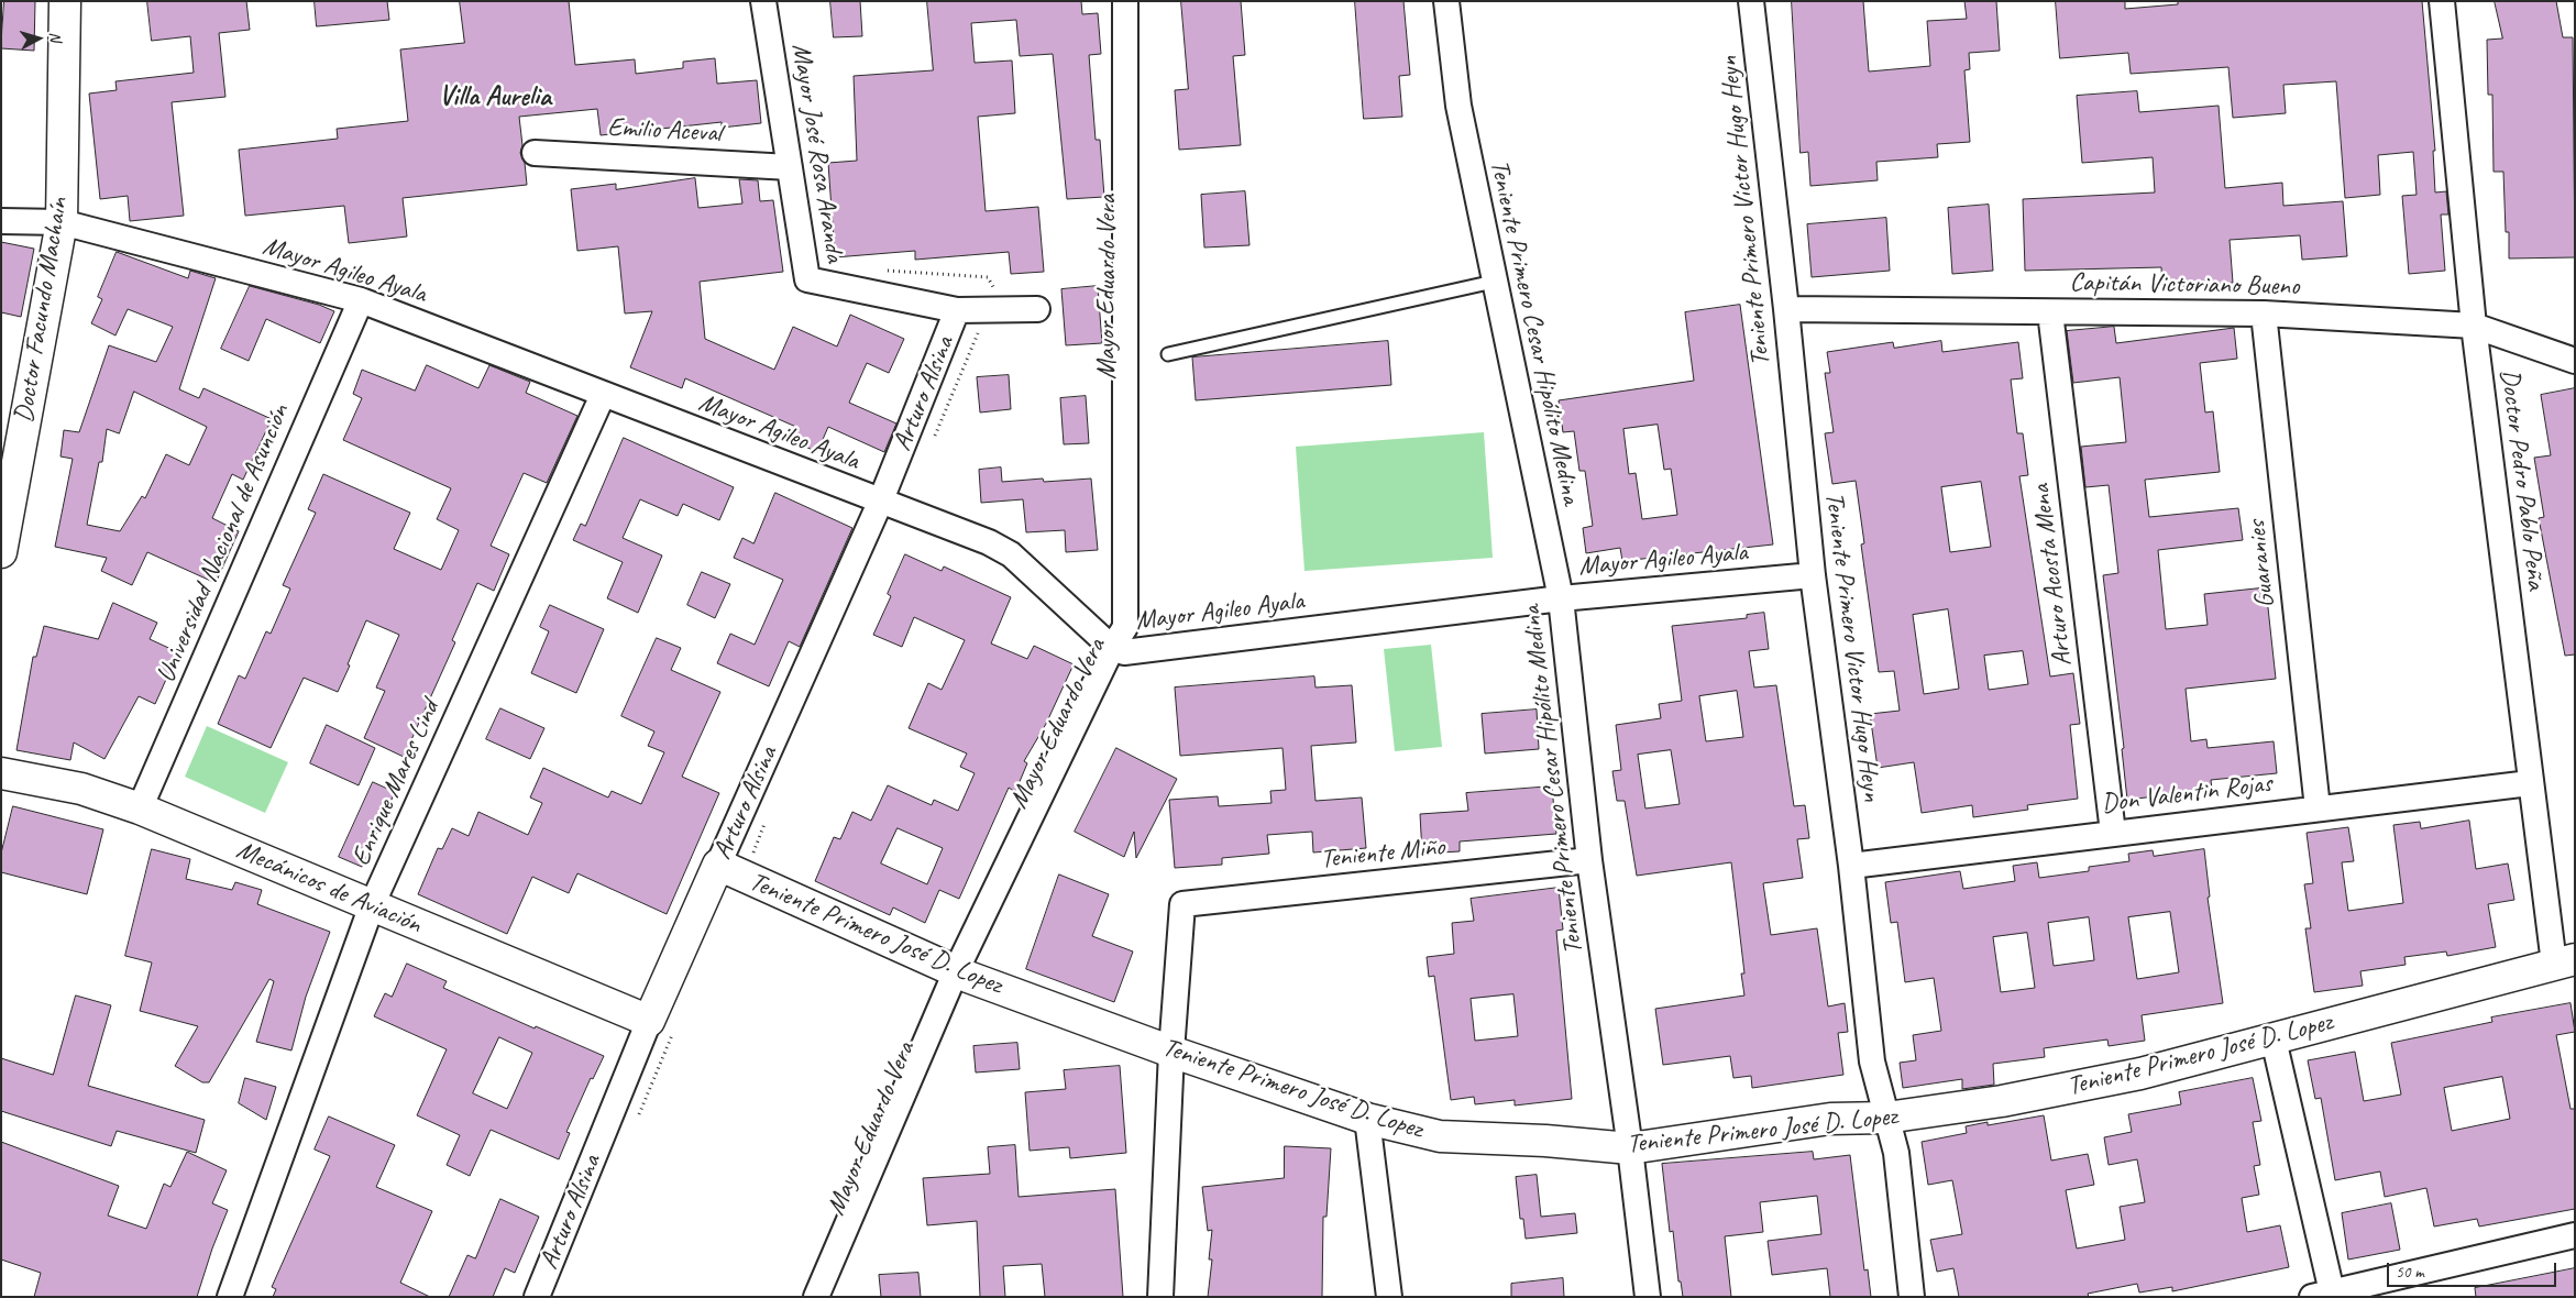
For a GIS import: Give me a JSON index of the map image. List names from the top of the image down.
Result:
{
  "streets": {
    "street": [
      "Emilio Aceval",
      "Mayor José Rosa Aranda",
      "Teniente Primero Victor Hugo Heyn",
      "Mayor Agileo Ayala",
      "Capitán Victoriano Bueno",
      "Mayor Eduardo Vera",
      "Doctor Facundo Machaín",
      "Teniente Primero Cesar Hipólito Medina",
      "Arturo Alsina",
      "Doctor Pedro Pablo Peña",
      "Universidad Nacional de Asunción",
      "Guaranies",
      "Arturo Acosta Mena",
      "Enrique Mares Lind",
      "Don Valentin Rojas",
      "Teniente Miño",
      "Mecánicos de Aviación",
      "Teniente Primero José D. Lopez"
    ]
  },
  "crossings": [
    ["Emilio Aceval", "Mayor José Rosa Aranda"],
    ["Mayor José Rosa Aranda", "Arturo Alsina"],
    ["Teniente Primero Victor Hugo Heyn", "Mayor Agileo Ayala"],
    ["Teniente Primero Victor Hugo Heyn", "Capitán Victoriano Bueno"],
    ["Teniente Primero Victor Hugo Heyn", "Don Valentin Rojas"],
    ["Teniente Primero Victor Hugo Heyn", "Teniente Primero José D. Lopez"],
    ["Mayor Agileo Ayala", "Mayor Eduardo Vera"],
    ["Mayor Agileo Ayala", "Doctor Facundo Machaín"],
    ["Mayor Agileo Ayala", "Teniente Primero Cesar Hipólito Medina"],
    ["Mayor Agileo Ayala", "Arturo Alsina"],
    ["Mayor Agileo Ayala", "Universidad Nacional de Asunción"],
    ["Mayor Agileo Ayala", "Enrique Mares Lind"],
    ["Capitán Victoriano Bueno", "Doctor Pedro Pablo Peña"],
    ["Capitán Victoriano Bueno", "Guaranies"],
    ["Capitán Victoriano Bueno", "Arturo Acosta Mena"],
    ["Mayor Eduardo Vera", "Teniente Primero José D. Lopez"],
    ["Teniente Primero Cesar Hipólito Medina", "Teniente Miño"],
    ["Teniente Primero Cesar Hipólito Medina", "Teniente Primero José D. Lopez"],
    ["Arturo Alsina", "Mecánicos de Aviación"],
    ["Arturo Alsina", "Teniente Primero José D. Lopez"],
    ["Doctor Pedro Pablo Peña", "Don Valentin Rojas"],
    ["Doctor Pedro Pablo Peña", "Teniente Primero José D. Lopez"],
    ["Universidad Nacional de Asunción", "Mecánicos de Aviación"],
    ["Guaranies", "Don Valentin Rojas"],
    ["Arturo Acosta Mena", "Don Valentin Rojas"],
    ["Enrique Mares Lind", "Mecánicos de Aviación"],
    ["Teniente Miño", "Teniente Primero José D. Lopez"]
  ],
  "districts": ["Villa Aurelia"],
  "scale_bar": "50 m",
  "north": "right"
}
